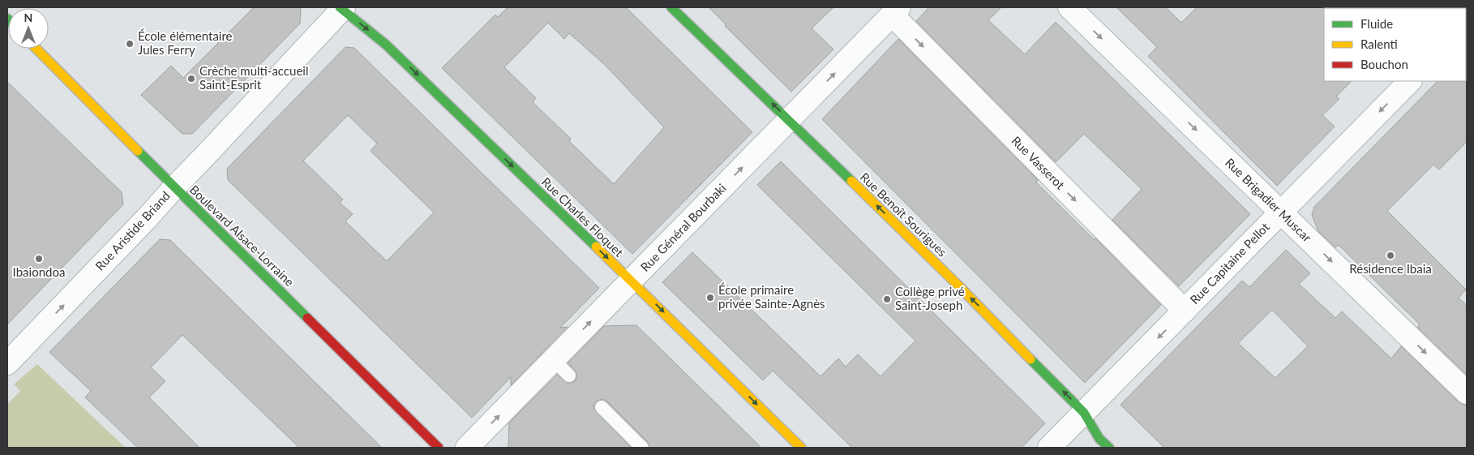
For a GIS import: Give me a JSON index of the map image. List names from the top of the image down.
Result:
{
  "streets": {
    "street": [
      "Rue Vasserot",
      "Rue Brigadier Muscar",
      "Rue Benoît Sourigues",
      "Rue Charles Floquet",
      "Rue Général Bourbaki",
      "Rue Aristide Briand",
      "Boulevard Alsace-Lorraine",
      "Rue Capitaine Pellot"
    ]
  },
  "crossings": [
    ["Rue Vasserot", "Rue Général Bourbaki"],
    ["Rue Vasserot", "Rue Capitaine Pellot"],
    ["Rue Brigadier Muscar", "Rue Capitaine Pellot"],
    ["Rue Benoît Sourigues", "Rue Général Bourbaki"],
    ["Rue Benoît Sourigues", "Rue Capitaine Pellot"],
    ["Rue Charles Floquet", "Rue Général Bourbaki"],
    ["Rue Charles Floquet", "Rue Aristide Briand"],
    ["Rue Aristide Briand", "Boulevard Alsace-Lorraine"]
  ],
  "one_way": [
    "Rue Vasserot",
    "Rue Brigadier Muscar",
    "Rue Benoît Sourigues",
    "Rue Charles Floquet",
    "Rue Général Bourbaki",
    "Rue Aristide Briand",
    "Rue Capitaine Pellot"
  ],
  "places": [
    "École élémentaire Jules Ferry",
    "Crèche multi-accueil Saint-Esprit",
    "Résidence Ibaia",
    "Ibaiondoa",
    "École primaire privée Sainte-Agnès",
    "Collège privé Saint-Joseph"
  ],
  "legend": ["Fluide", "Ralenti", "Bouchon"],
  "north": "top"
}
